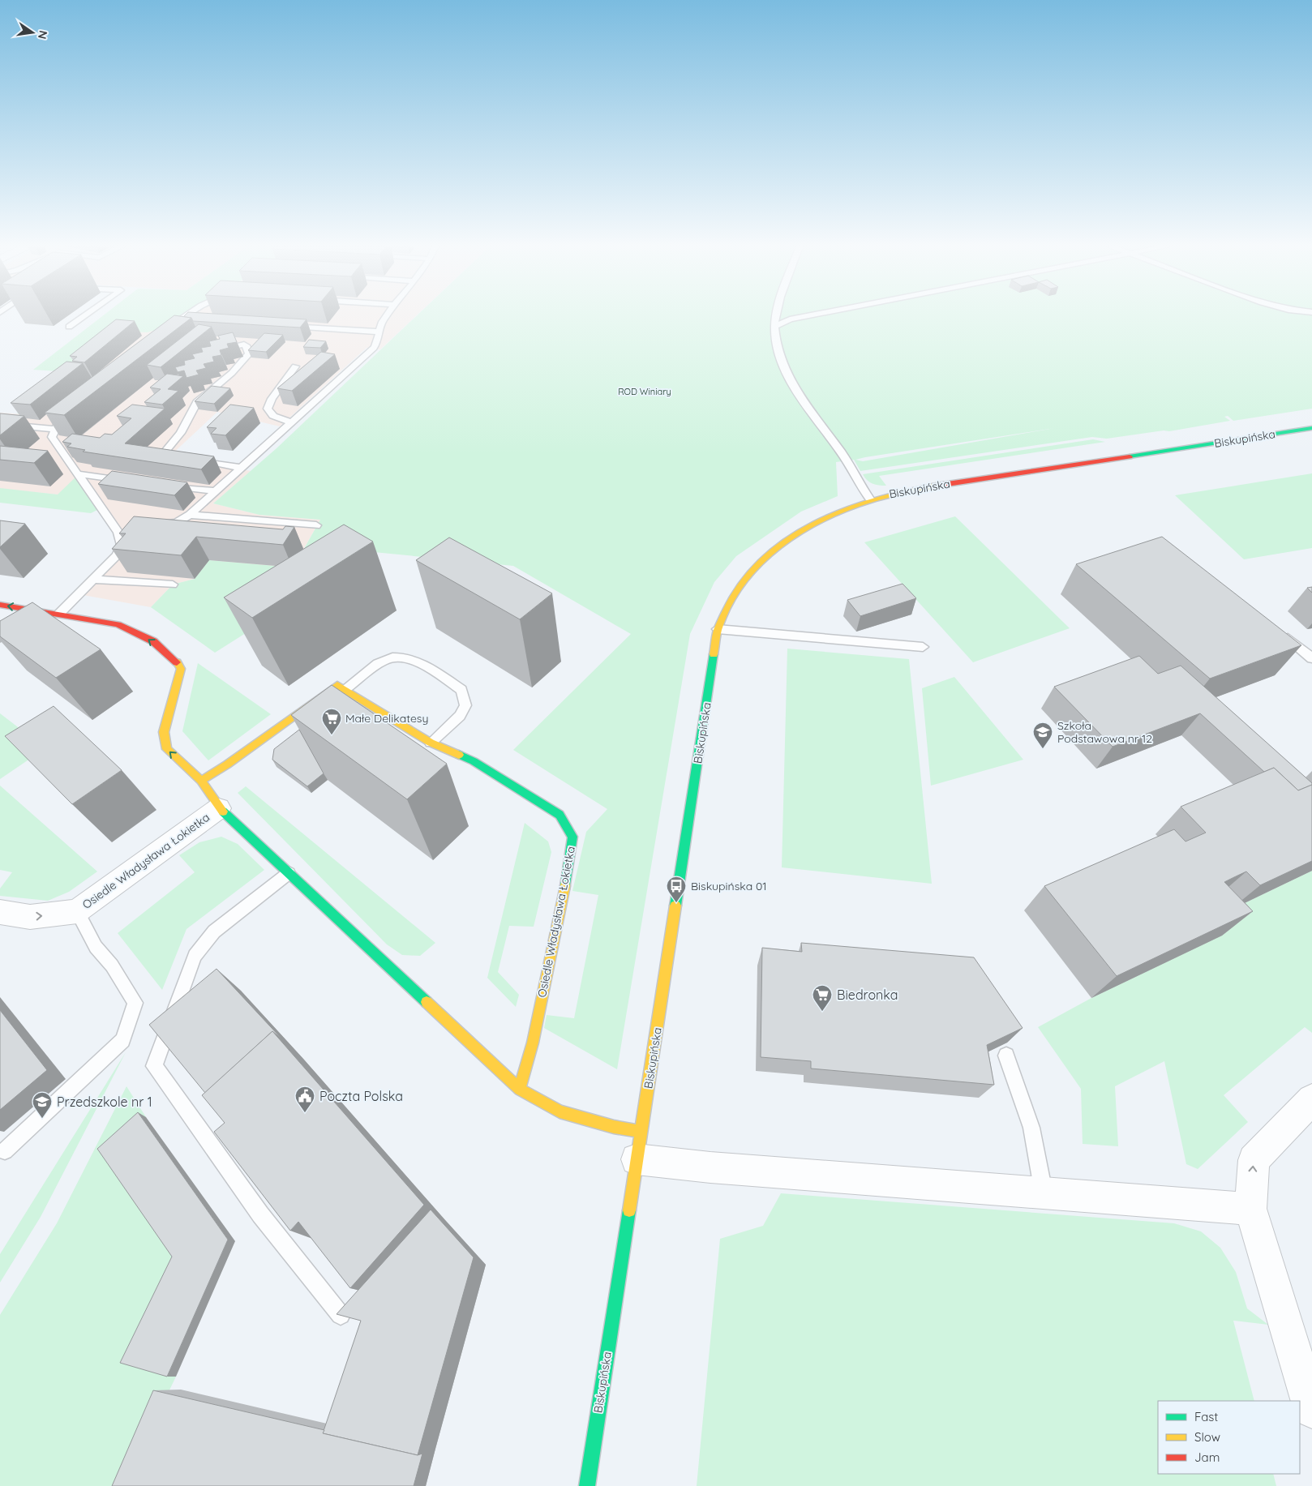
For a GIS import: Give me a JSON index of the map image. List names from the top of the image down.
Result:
{
  "streets": {
    "street": ["Biskupińska", "Osiedle Władysława Łokietka"]
  },
  "crossings": [
    ["Biskupińska", "Osiedle Władysława Łokietka"]
  ],
  "parks": ["ROD Winiary"],
  "places": {
    "supermarket": ["Małe Delikatesy", "Biedronka"],
    "school or university": ["Szkoła Podstawowa nr 12", "Przedszkole nr 1"],
    "bus stop": ["Biskupińska 01"],
    "public building": ["Poczta Polska"]
  },
  "legend": ["Fast", "Slow", "Jam"],
  "north": "right"
}
